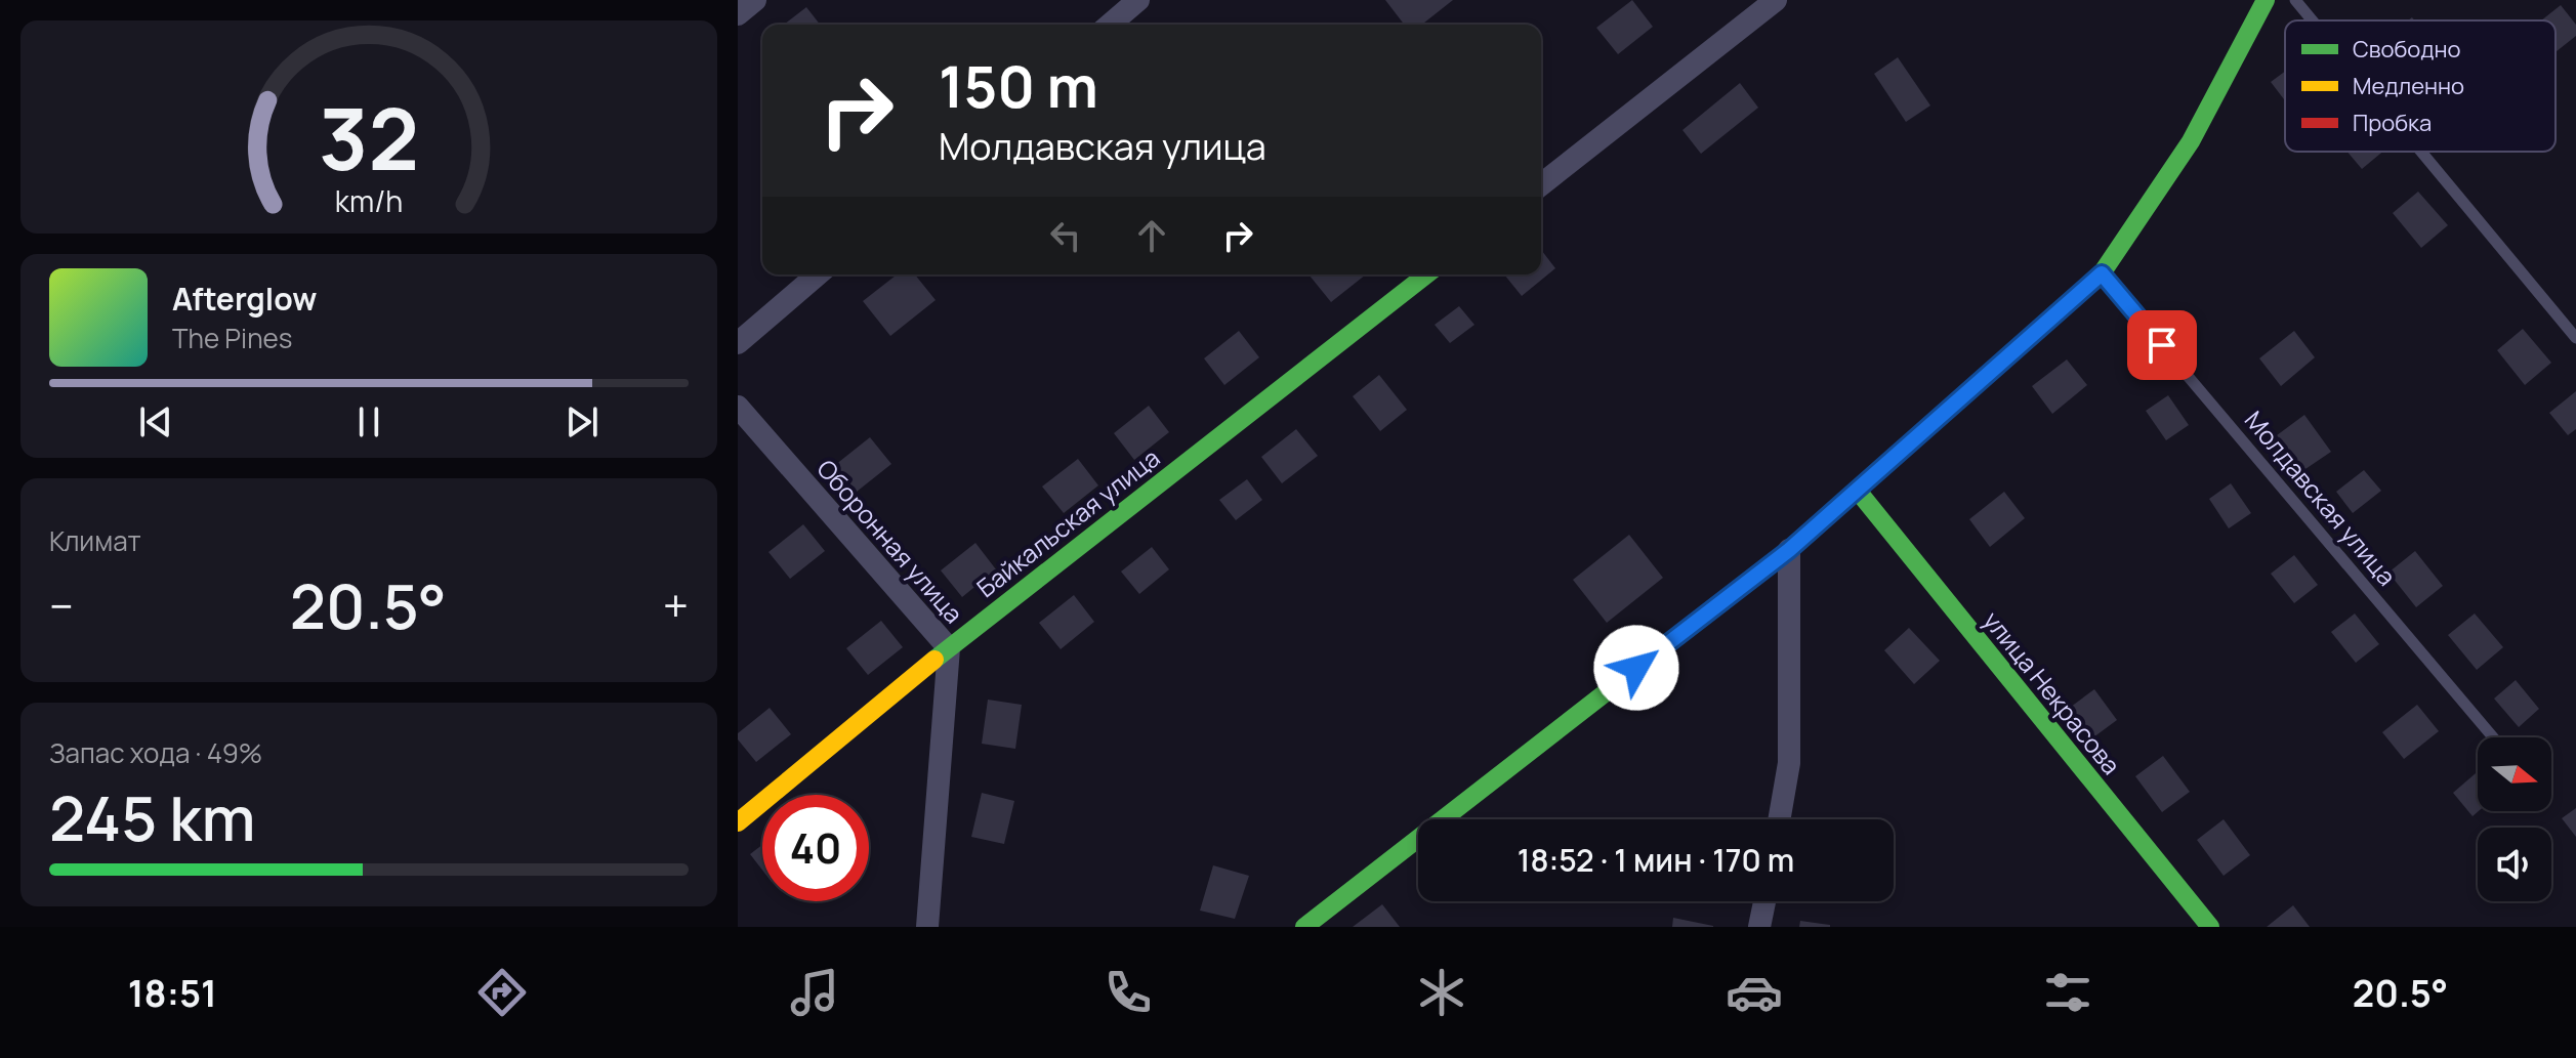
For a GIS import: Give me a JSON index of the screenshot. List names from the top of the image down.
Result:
{
  "streets": {
    "street": ["Байкальская улица", "Оборонная улица", "улица Некрасова"],
    "lane": ["Молдавская улица"]
  },
  "crossings": [
    ["Байкальская улица", "Оборонная улица"]
  ],
  "legend": ["Свободно", "Медленно", "Пробка"],
  "north": "right",
  "page": {
    "turn": ["150 m", "Молдавская улица"],
    "song": ["Afterglow", "The Pines"],
    "tile": [
      "Климат",
      ["Запас хода · 49%", "245 km"]
    ],
    "heat": ["−", "20.5°", "+"],
    "limit": "40",
    "trip": "18:52 · 1 мин · 170 m",
    "tabs": ["18:51", "20.5°"],
    "gauge": ["32", "km/h"]
  }
}
